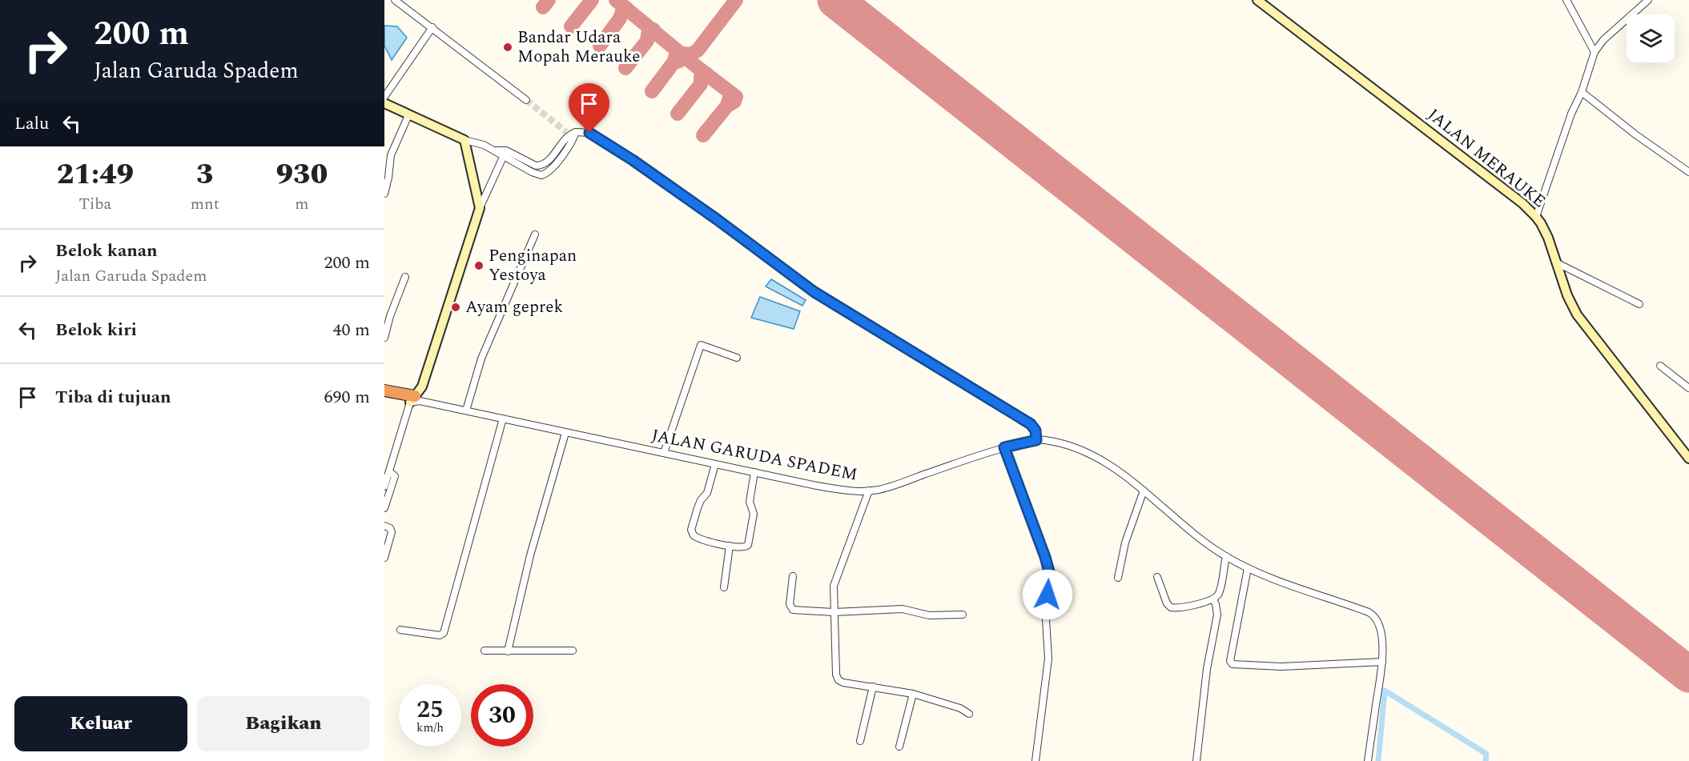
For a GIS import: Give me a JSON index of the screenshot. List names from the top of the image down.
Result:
{
  "streets": {
    "street": ["JALAN MERAUKE", "JALAN GARUDA SPADEM"]
  },
  "places": ["Bandar Udara Mopah Merauke", "Penginapan Yestoya", "Ayam geprek"],
  "page": {
    "turn": ["200 m", "Jalan Garuda Spadem"],
    "then": "Lalu",
    "eta": [
      "21:49",
      "Tiba",
      "3",
      "mnt",
      "930",
      "m"
    ],
    "list": [
      {
        "name": "Belok kanan",
        "note": "Jalan Garuda Spadem",
        "value": "200 m"
      },
      {
        "name": "Belok kiri",
        "value": "40 m"
      },
      {
        "name": "Tiba di tujuan",
        "value": "690 m"
      }
    ],
    "speed": "25 km/h",
    "limit": "30",
    "buttons": ["Keluar", "Bagikan"]
  }
}
